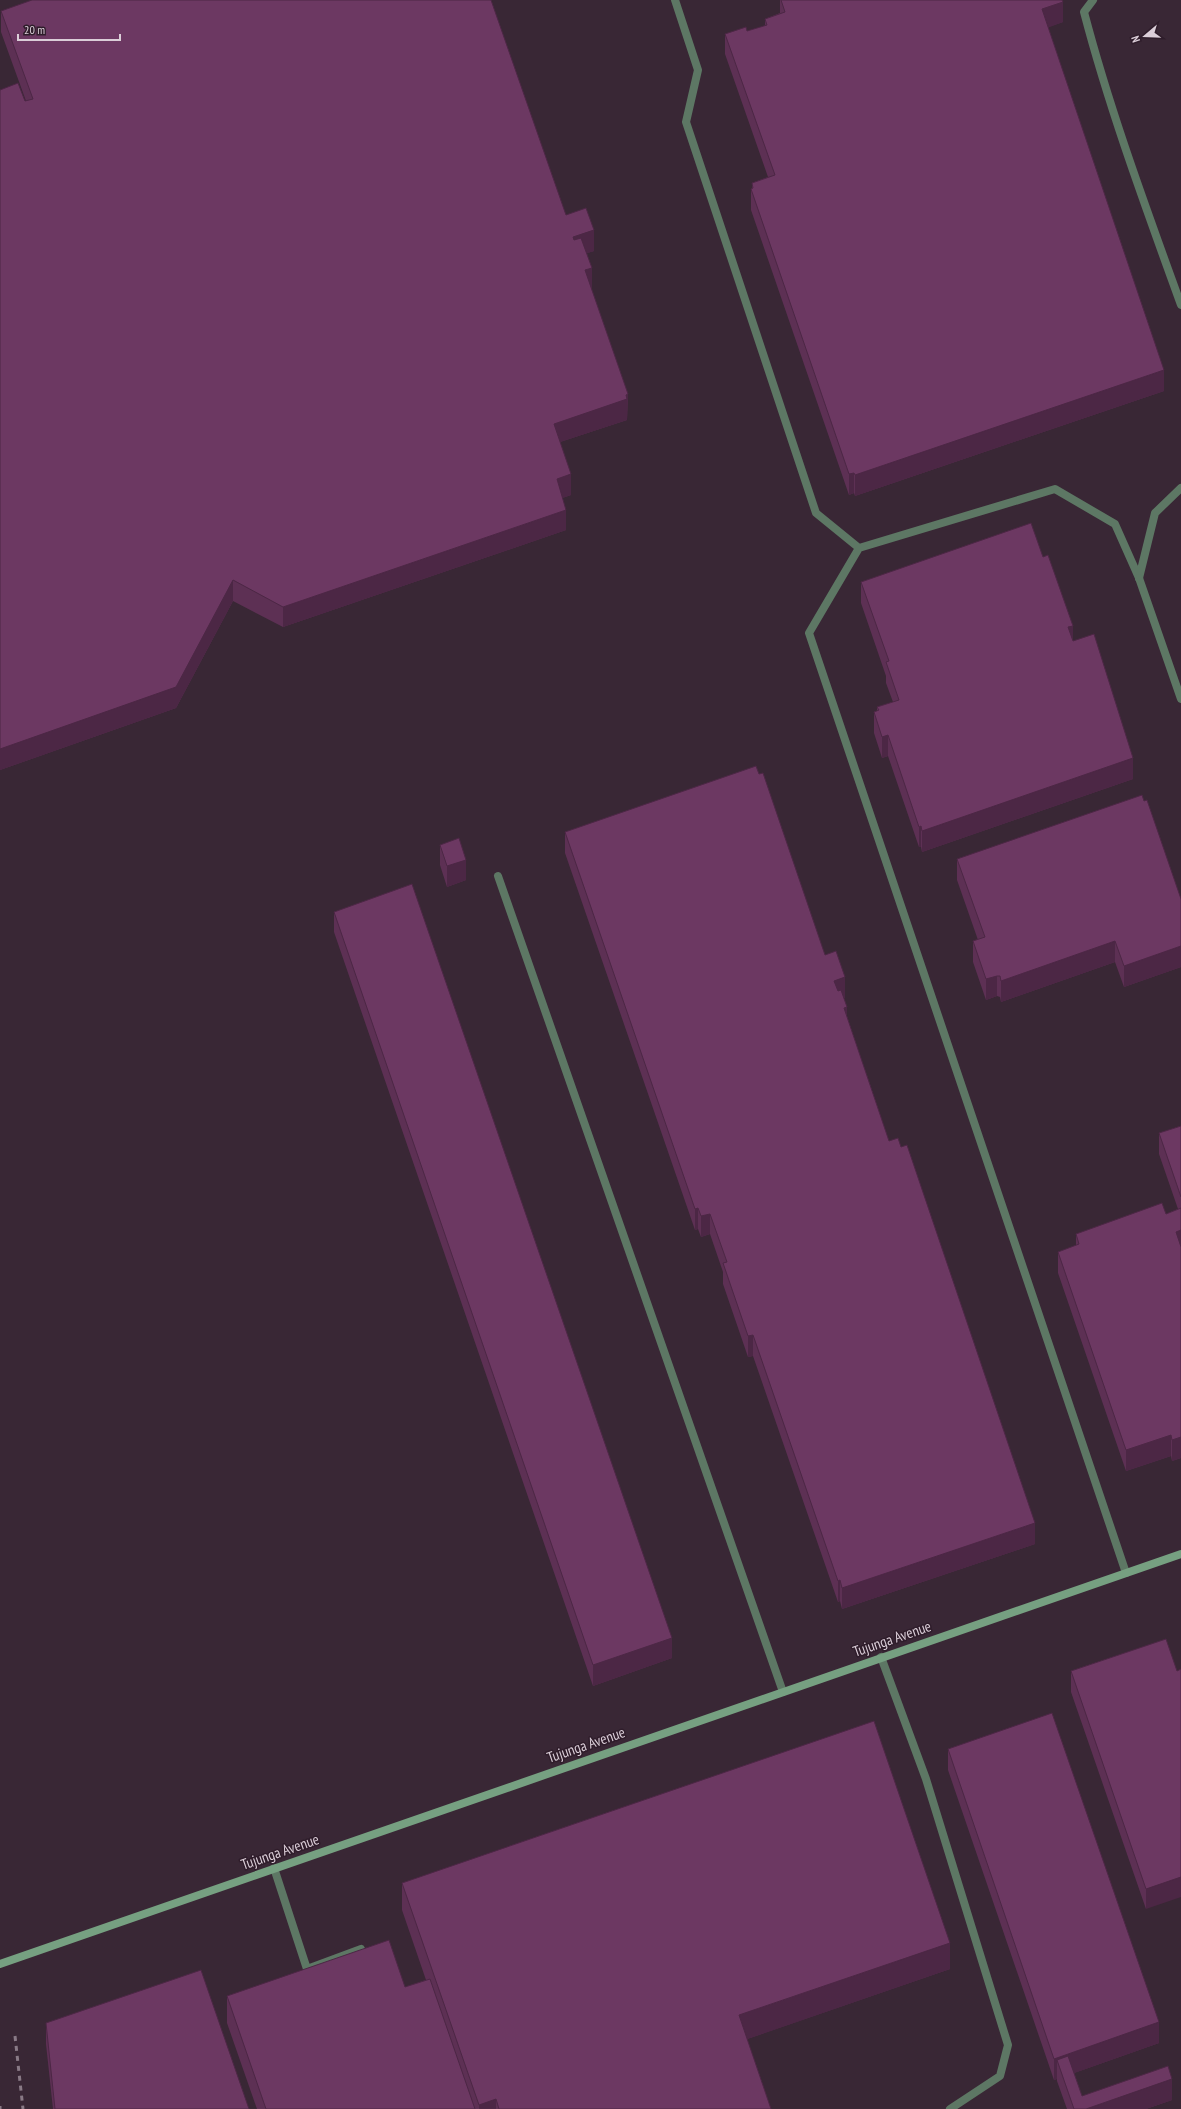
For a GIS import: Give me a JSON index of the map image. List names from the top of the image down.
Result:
{
  "streets": {
    "street": ["Tujunga Avenue"]
  },
  "scale_bar": "20 m",
  "north": "left"
}
